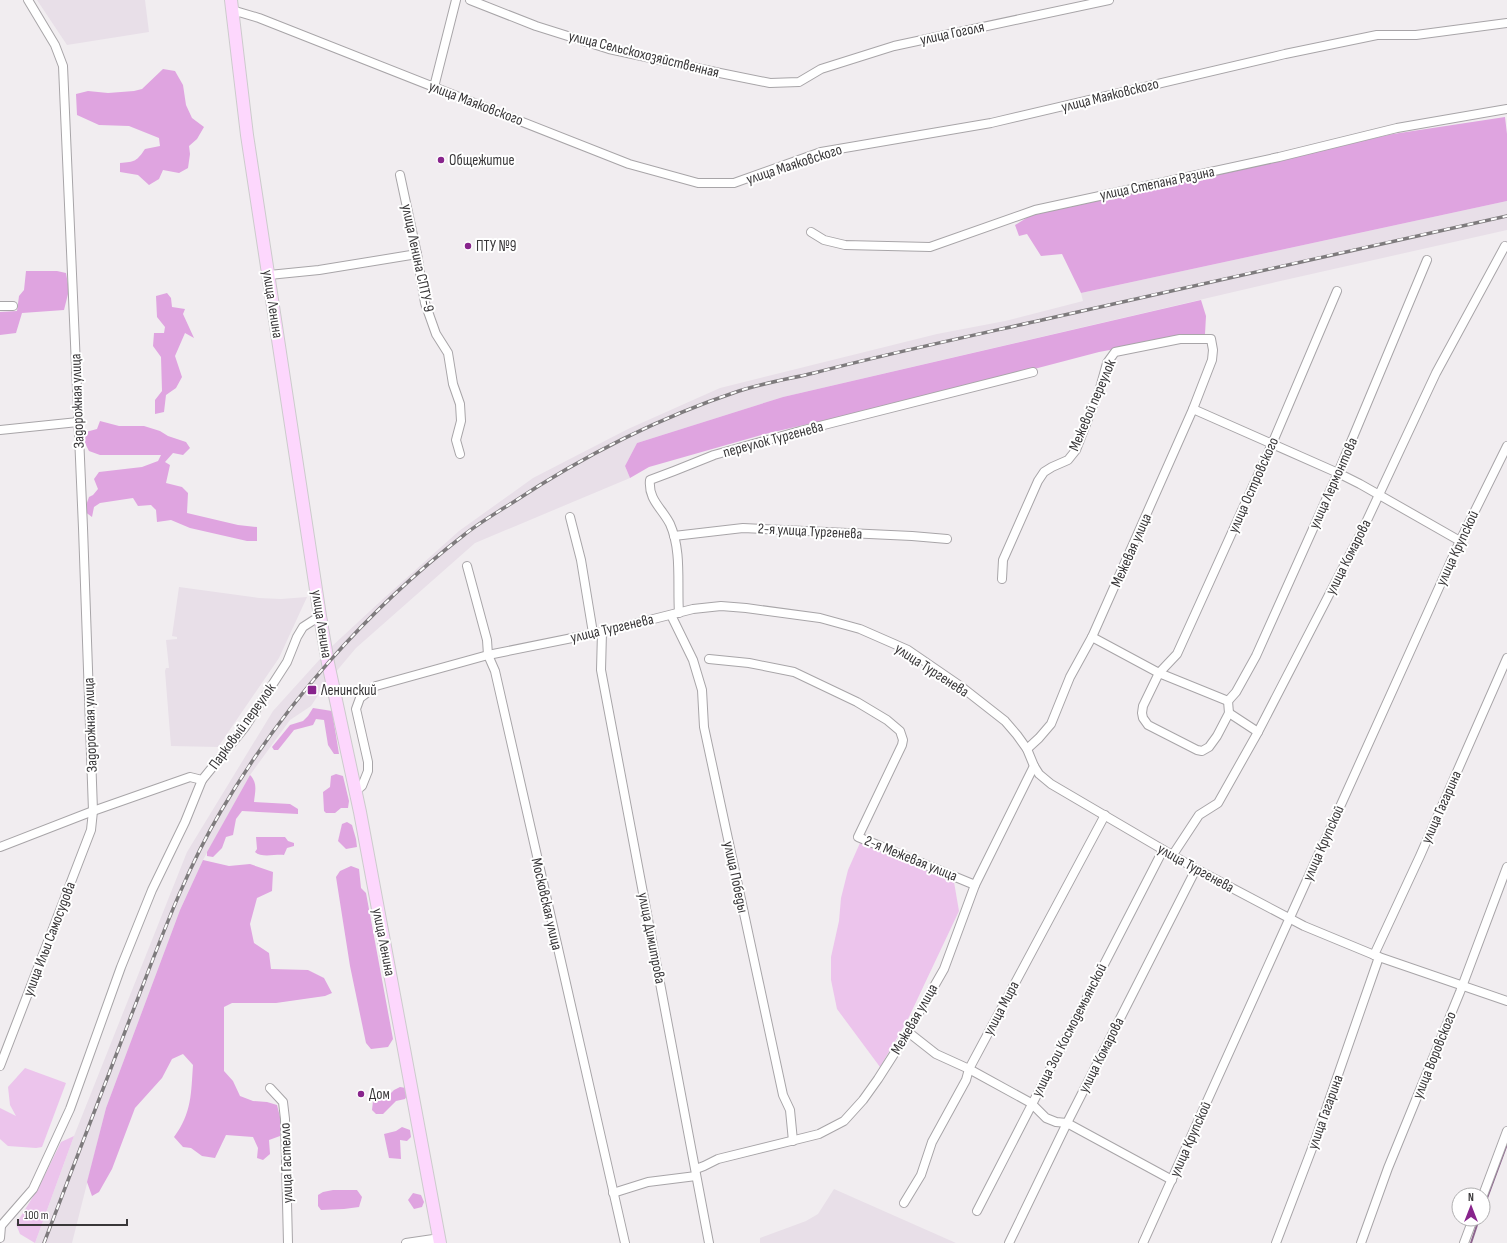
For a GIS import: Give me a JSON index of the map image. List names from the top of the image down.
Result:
{
  "streets": {
    "main road": ["улица Ленина"],
    "street": [
      "улица Гоголя",
      "улица Сельскохозяйственная",
      "улица Маяковского",
      "улица Степана Разина",
      "улица Ленина СПТУ-9",
      "Задорожная улица",
      "Межевой переулок",
      "переулок Тургенева",
      "улица Лермонтова",
      "улица Островского",
      "2-я улица Тургенева",
      "улица Крупской",
      "Межевая улица",
      "улица Комарова",
      "улица Тургенева",
      "Парковый переулок",
      "улица Гагарина",
      "2-я Межевая улица",
      "улица Победы",
      "Московская улица",
      "улица Димитрова",
      "улица Ильи Самосудова",
      "улица Мира",
      "улица Зои Космодемьянской",
      "улица Воровского",
      "улица Гастелло"
    ]
  },
  "crossings": [
    ["улица Гоголя", "улица Сельскохозяйственная"],
    ["улица Маяковского", "улица Ленина"],
    ["улица Ленина", "улица Тургенева"],
    ["улица Ленина", "Парковый переулок"],
    ["Задорожная улица", "Парковый переулок"],
    ["Задорожная улица", "улица Ильи Самосудова"],
    ["Межевой переулок", "Межевая улица"],
    ["переулок Тургенева", "2-я улица Тургенева"],
    ["переулок Тургенева", "улица Тургенева"],
    ["улица Крупской", "улица Тургенева"],
    ["Межевая улица", "улица Тургенева"],
    ["Межевая улица", "2-я Межевая улица"],
    ["Межевая улица", "улица Победы"],
    ["Межевая улица", "Московская улица"],
    ["Межевая улица", "улица Димитрова"],
    ["улица Комарова", "улица Тургенева"],
    ["улица Тургенева", "улица Гагарина"],
    ["улица Тургенева", "улица Победы"],
    ["улица Тургенева", "Московская улица"],
    ["улица Тургенева", "улица Димитрова"],
    ["улица Тургенева", "улица Мира"],
    ["улица Тургенева", "улица Зои Космодемьянской"],
    ["улица Тургенева", "улица Воровского"],
    ["Парковый переулок", "улица Ильи Самосудова"]
  ],
  "places": {
    "other": ["Общежитие", "ПТУ №9", "Дом"],
    "transit": ["Ленинский"]
  },
  "scale_bar": "100 m",
  "north": "top"
}
